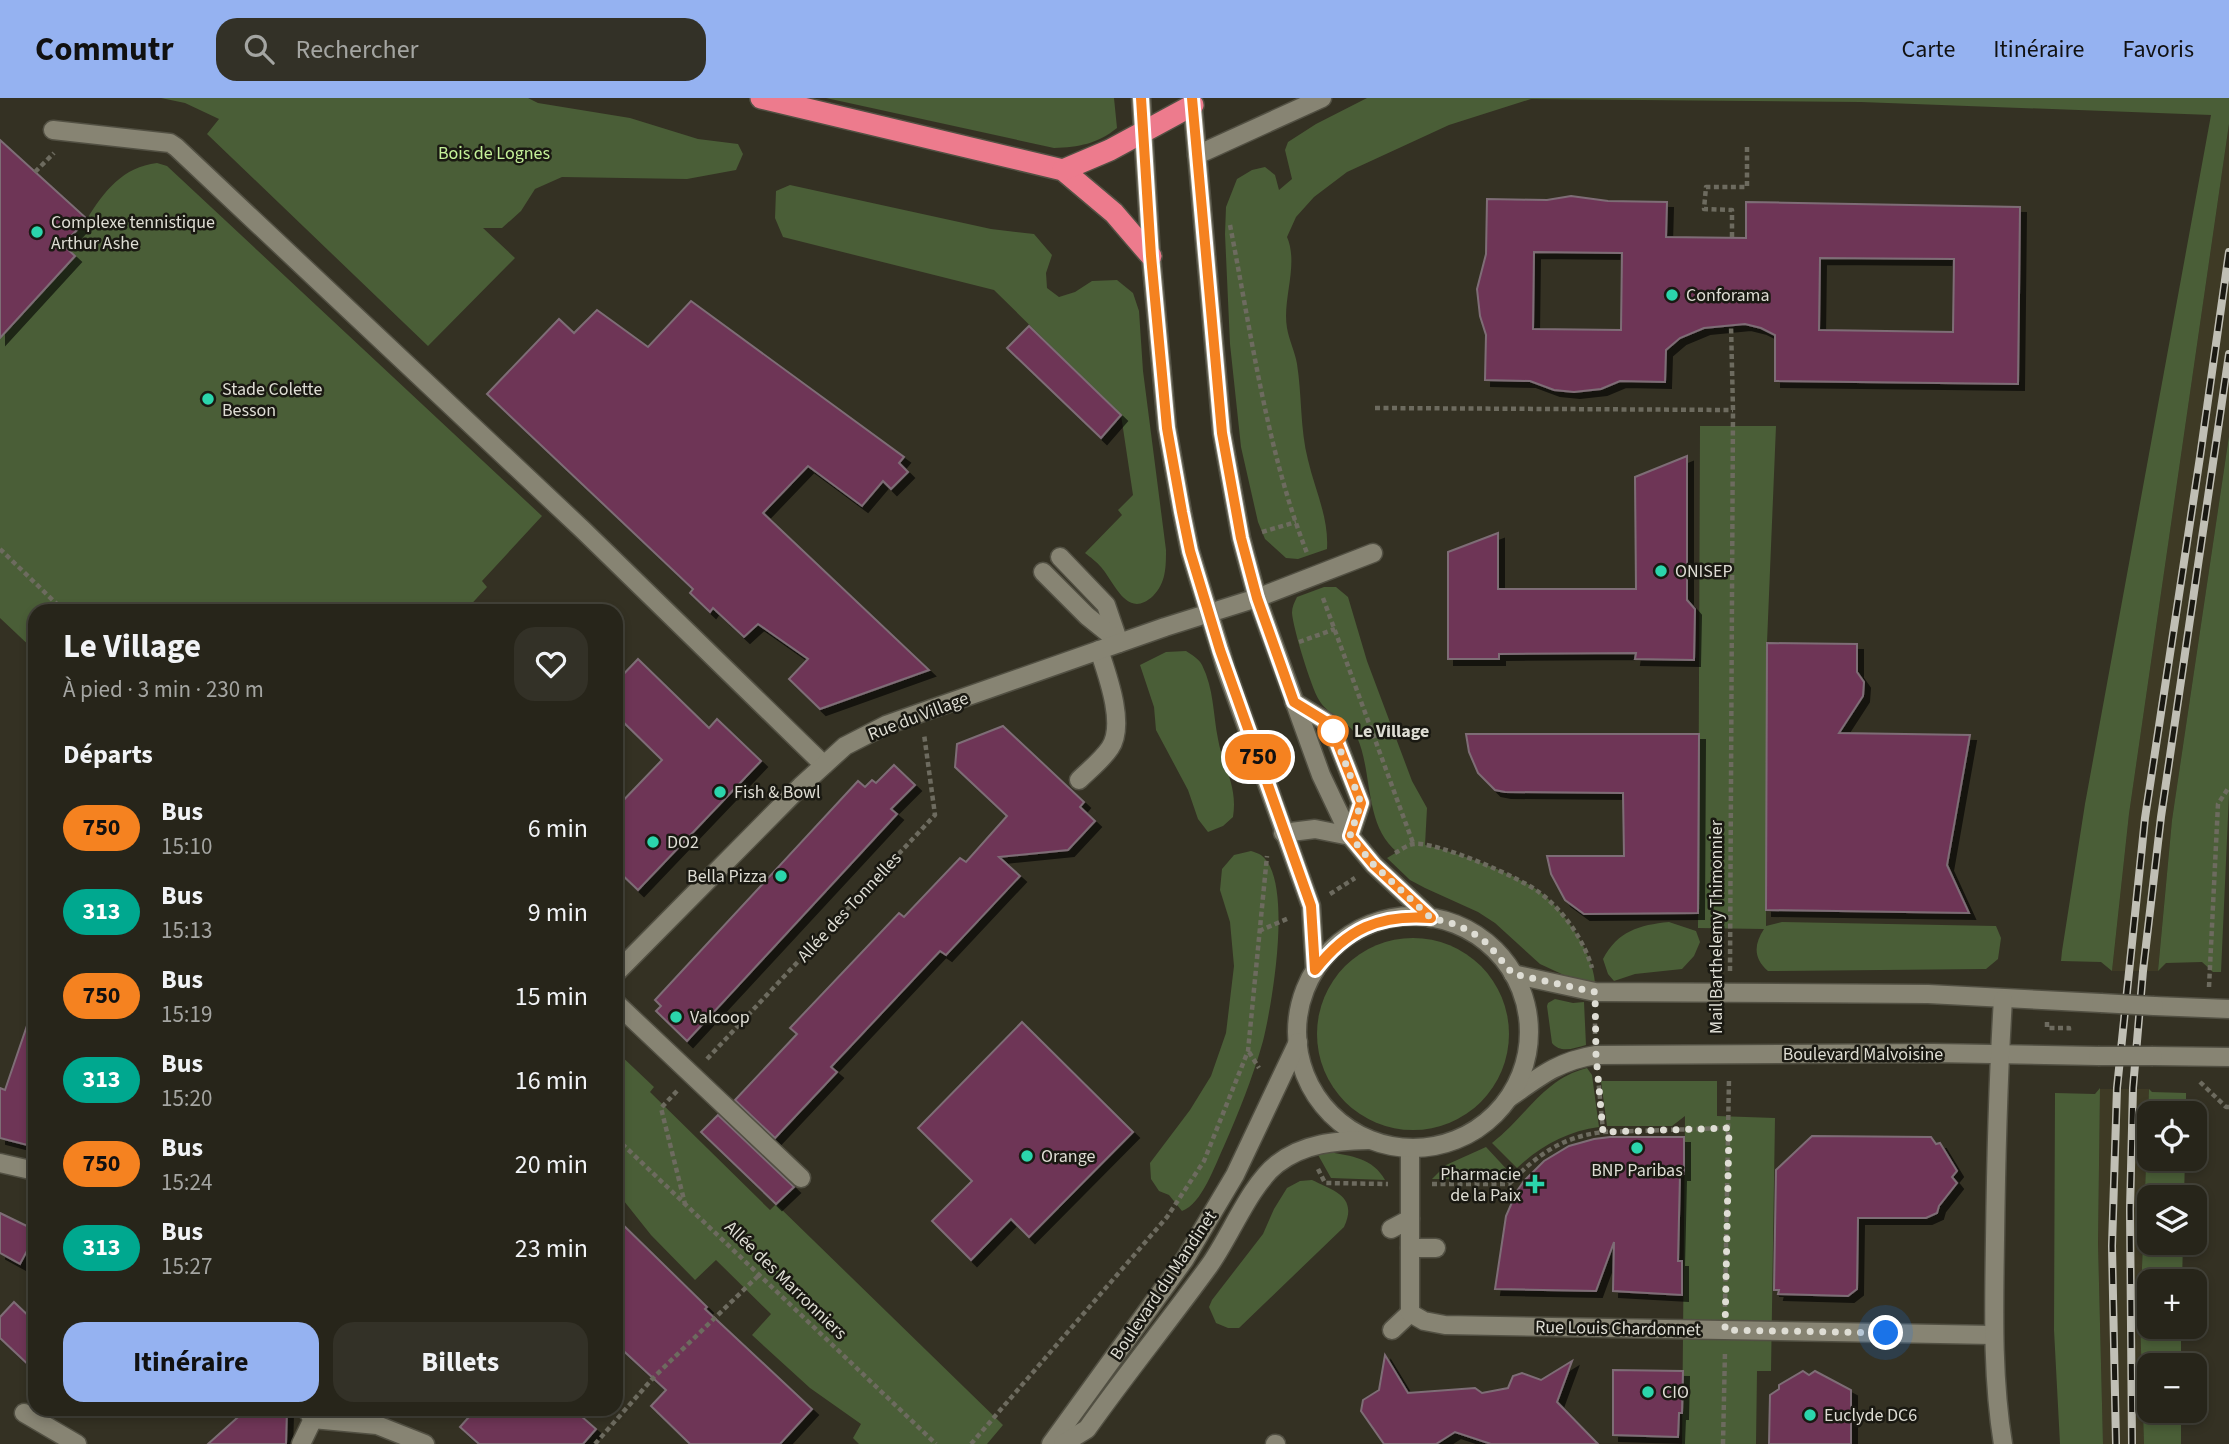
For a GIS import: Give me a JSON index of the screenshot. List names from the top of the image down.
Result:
{
  "streets": {
    "street": [
      "Rue du Village",
      "Boulevard Malvoisine",
      "Boulevard du Mandinet",
      "Rue Louis Chardonnet"
    ],
    "path": ["Allée des Tonnelles", "Mail Barthelemy Thimonnier", "Allée des Marronniers"]
  },
  "crossings": [
    ["Rue du Village", "Allée des Tonnelles"],
    ["Allée des Tonnelles", "Allée des Marronniers"],
    ["Mail Barthelemy Thimonnier", "Boulevard Malvoisine"],
    ["Mail Barthelemy Thimonnier", "Rue Louis Chardonnet"],
    ["Boulevard Malvoisine", "Boulevard du Mandinet"]
  ],
  "parks": ["Bois de Lognes"],
  "places": {
    "other": [
      "Complexe tennistique Arthur Ashe",
      "Conforama",
      "Stade Colette Besson",
      "ONISEP",
      "Le Village",
      "Fish & Bowl",
      "DO2",
      "Bella Pizza",
      "Valcoop",
      "BNP Paribas",
      "Orange",
      "CIO",
      "Euclyde DC6"
    ],
    "health": ["Pharmacie de la Paix"]
  },
  "lines": ["bus line 750"],
  "page": {
    "header": "Commutr",
    "search": "Rechercher",
    "nav": ["Carte", "Itinéraire", "Favoris"],
    "on_map": "750",
    "heading": [
      ["Le Village", "À pied · 3 min · 230 m"],
      "Départs"
    ],
    "list": [
      {
        "mark": "750",
        "name": "Bus",
        "note": "15:10",
        "value": "6 min"
      },
      {
        "mark": "313",
        "name": "Bus",
        "note": "15:13",
        "value": "9 min"
      },
      {
        "mark": "750",
        "name": "Bus",
        "note": "15:19",
        "value": "15 min"
      },
      {
        "mark": "313",
        "name": "Bus",
        "note": "15:20",
        "value": "16 min"
      },
      {
        "mark": "750",
        "name": "Bus",
        "note": "15:24",
        "value": "20 min"
      },
      {
        "mark": "313",
        "name": "Bus",
        "note": "15:27",
        "value": "23 min"
      }
    ],
    "map_buttons": ["+", "−"],
    "buttons": ["Itinéraire", "Billets"]
  }
}
